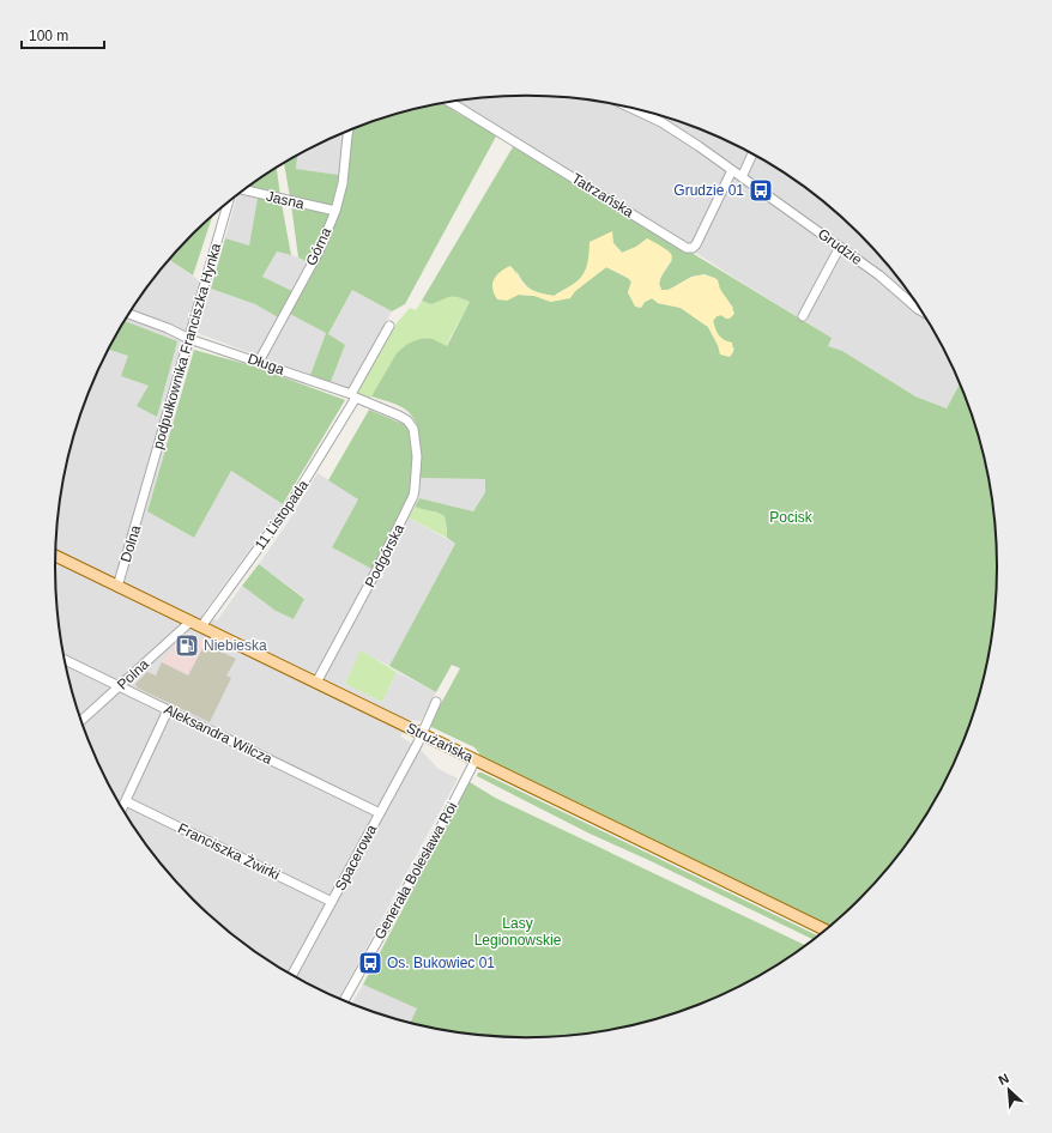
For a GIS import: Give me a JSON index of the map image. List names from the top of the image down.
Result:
{
  "streets": {
    "main road": ["Strużańska"],
    "street": [
      "Tatrzańska",
      "Jasna",
      "Górna",
      "Grudzie",
      "podpułkownika Franciszka Hynka",
      "Długa",
      "11 Listopada",
      "Dolna",
      "Podgórska",
      "Polna",
      "Aleksandra Wilcza",
      "Franciszka Żwirki",
      "Spacerowa",
      "Generała Bolesława Roi"
    ]
  },
  "crossings": [
    ["Tatrzańska", "Grudzie"],
    ["Jasna", "Górna"],
    ["Górna", "Długa"],
    ["podpułkownika Franciszka Hynka", "Długa"],
    ["podpułkownika Franciszka Hynka", "Dolna"],
    ["Długa", "11 Listopada"],
    ["Długa", "Podgórska"],
    ["11 Listopada", "Strużańska"],
    ["Dolna", "Strużańska"],
    ["Podgórska", "Strużańska"],
    ["Polna", "Aleksandra Wilcza"],
    ["Polna", "Strużańska"],
    ["Aleksandra Wilcza", "Spacerowa"],
    ["Strużańska", "Spacerowa"],
    ["Strużańska", "Generała Bolesława Roi"],
    ["Franciszka Żwirki", "Spacerowa"]
  ],
  "parks": ["Pocisk", "Lasy Legionowskie"],
  "places": {
    "bus stop": ["Grudzie 01", "Os. Bukowiec 01"],
    "fuel station": ["Niebieska"]
  },
  "scale_bar": "100 m",
  "north": "top left"
}
